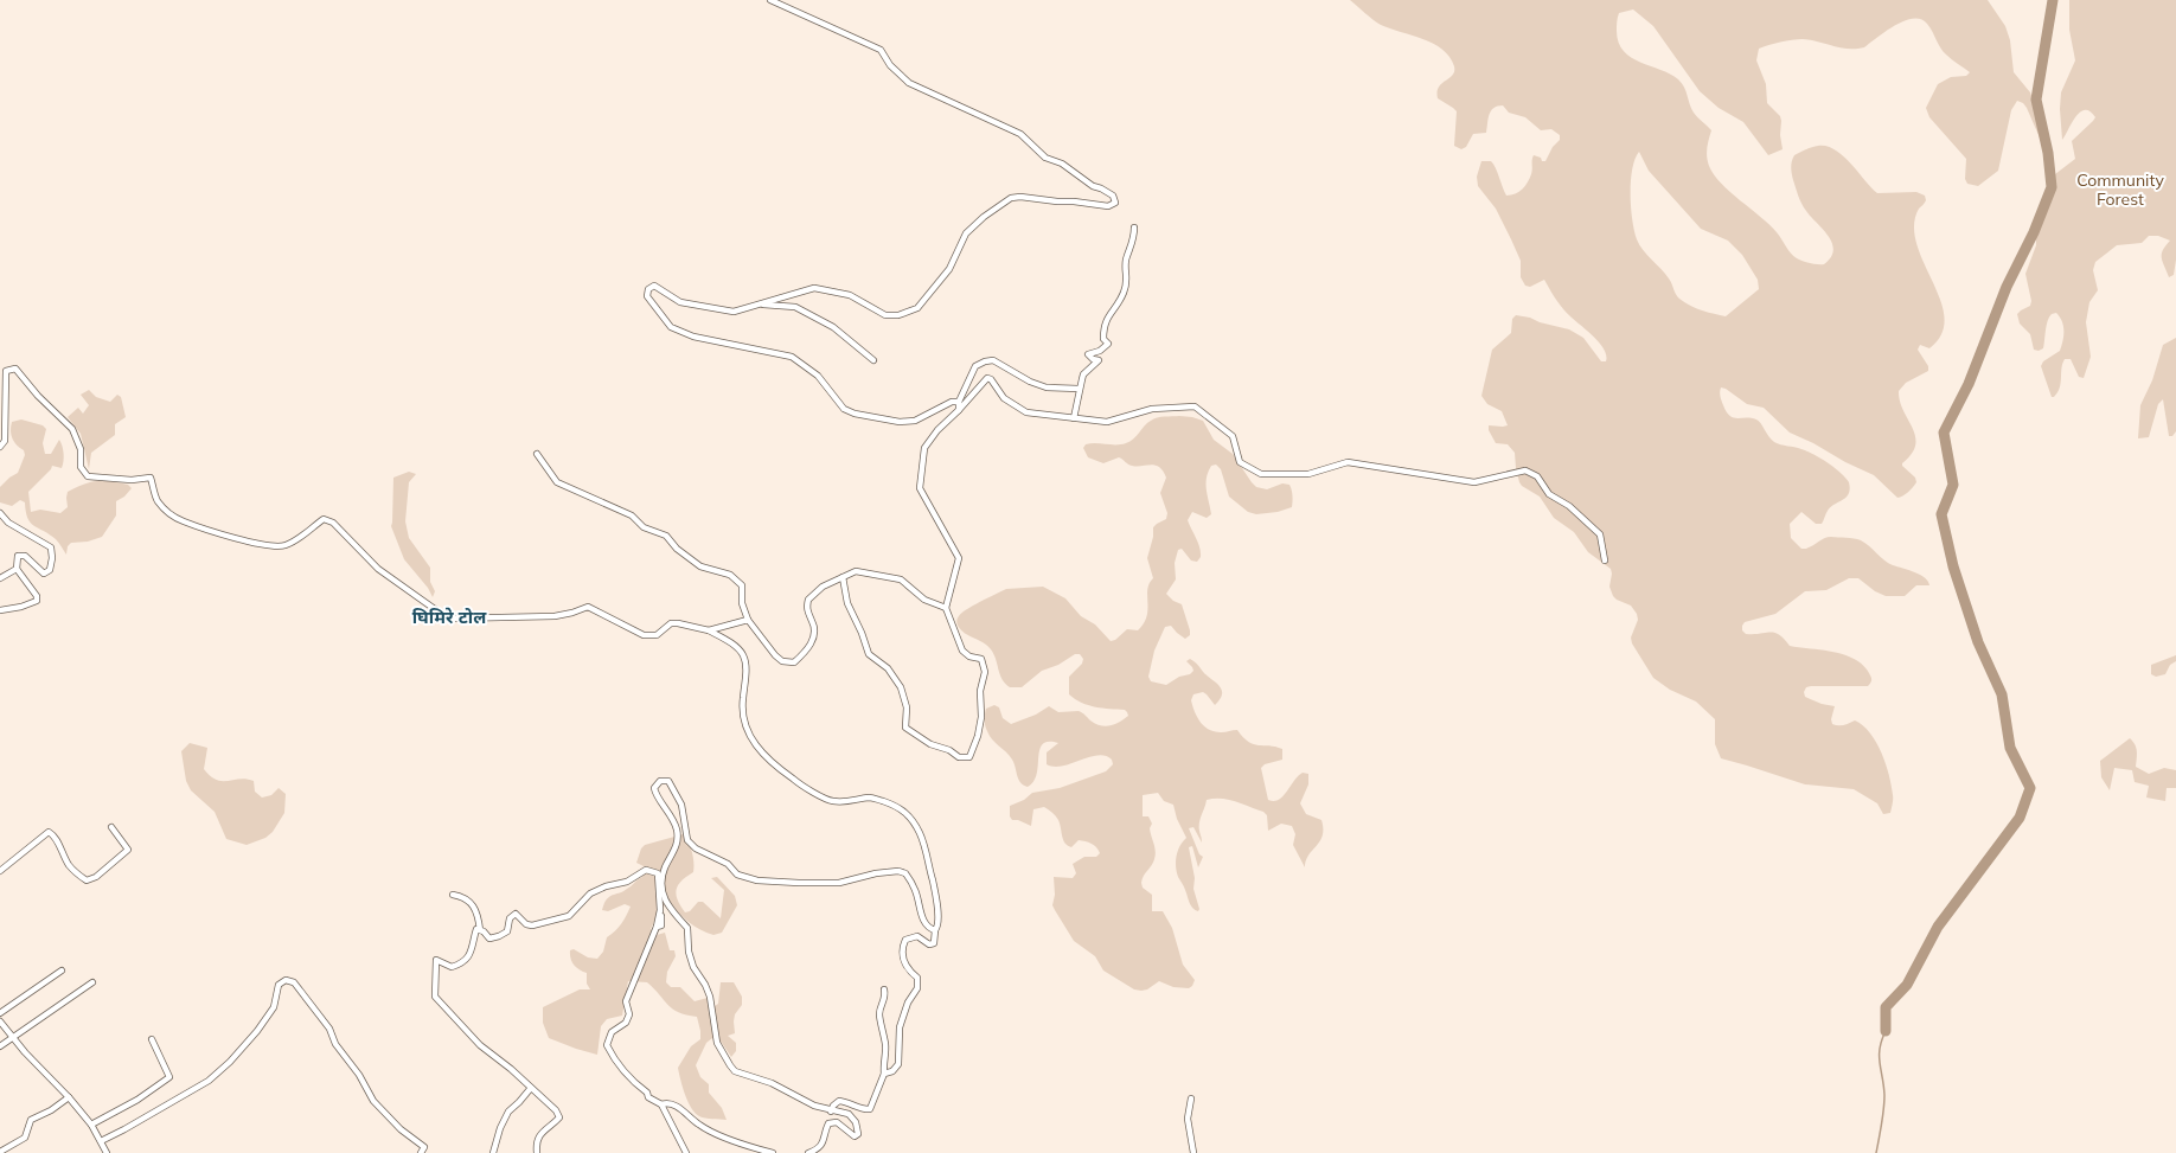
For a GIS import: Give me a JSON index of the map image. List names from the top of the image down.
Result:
{
  "districts": ["घिमिरे टोल"],
  "parks": ["Community Forest"]
}
